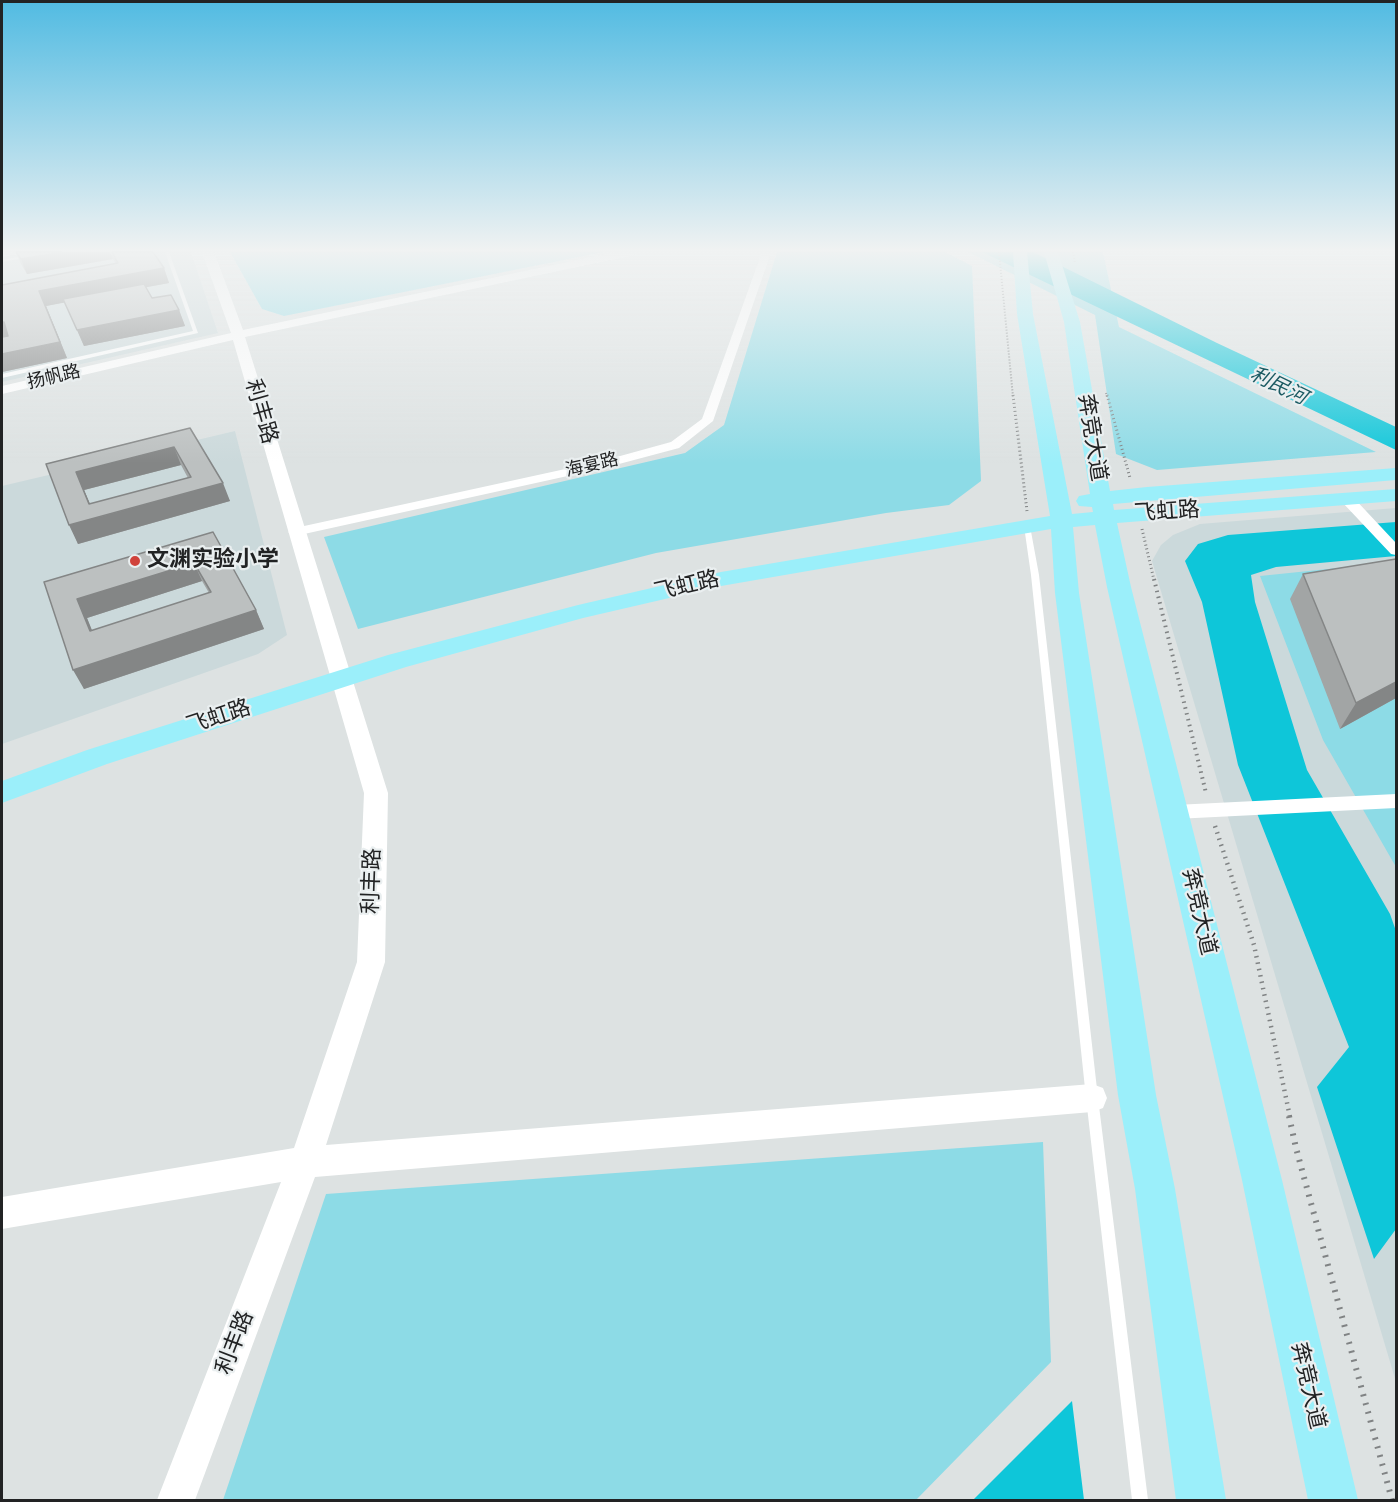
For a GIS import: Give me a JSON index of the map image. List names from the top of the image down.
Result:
{
  "streets": {
    "main road": ["奔竞大道", "飞虹路"],
    "street": ["扬帆路", "利丰路", "海宴路"]
  },
  "crossings": [
    ["扬帆路", "利丰路"],
    ["利丰路", "海宴路"],
    ["利丰路", "飞虹路"],
    ["奔竞大道", "飞虹路"]
  ],
  "water": ["利民河"],
  "places": ["文渊实验小学"]
}
